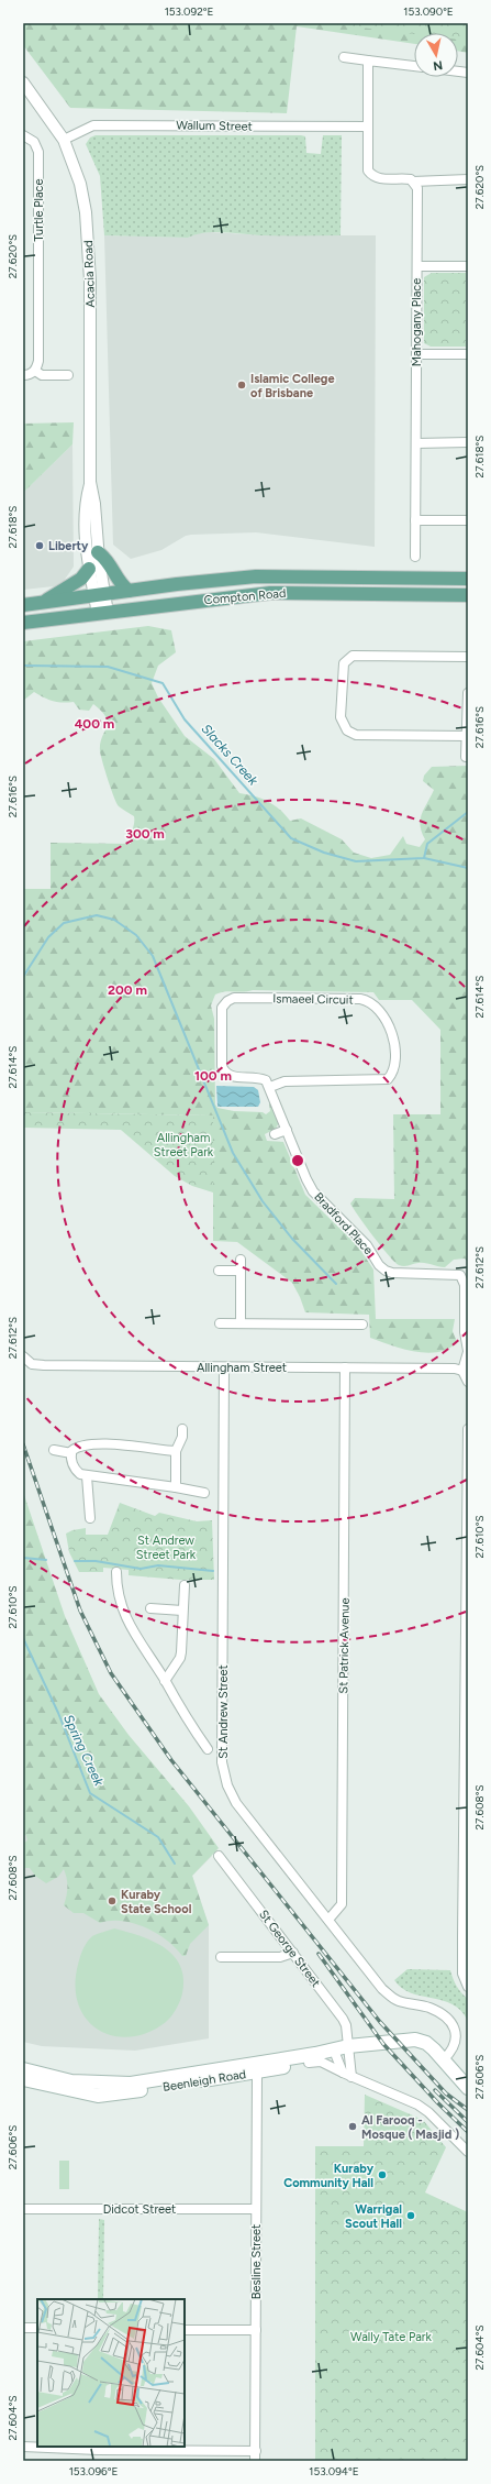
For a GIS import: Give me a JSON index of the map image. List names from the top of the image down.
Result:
{
  "streets": {
    "main road": ["Compton Road", "Beenleigh Road"],
    "street": [
      "Wallum Street",
      "Turtle Place",
      "Acacia Road",
      "Mahogany Place",
      "Ismaeel Circuit",
      "Bradford Place",
      "Allingham Street",
      "St Patrick Avenue",
      "St Andrew Street",
      "St George Street",
      "Didcot Street",
      "Besline Street"
    ]
  },
  "crossings": [
    ["Wallum Street", "Acacia Road"],
    ["Acacia Road", "Compton Road"],
    ["Ismaeel Circuit", "Bradford Place"],
    ["Allingham Street", "St Patrick Avenue"],
    ["Allingham Street", "St Andrew Street"],
    ["St Patrick Avenue", "St Andrew Street"],
    ["St Andrew Street", "Beenleigh Road"],
    ["St George Street", "Beenleigh Road"],
    ["Beenleigh Road", "Besline Street"],
    ["Didcot Street", "Besline Street"]
  ],
  "water": ["Slacks Creek", "Spring Creek"],
  "parks": ["Allingham Street Park", "St Andrew Street Park", "Wally Tate Park"],
  "places": [
    "Islamic College of Brisbane",
    "Liberty",
    "Kuraby State School",
    "Al Farooq - Mosque ( Masjid )",
    "Kuraby Community Hall",
    "Warrigal Scout Hall"
  ],
  "north": "bottom",
  "coordinates": [
    "153.092°E",
    "153.090°E",
    "27.620°S",
    "27.618°S",
    "27.616°S",
    "27.614°S",
    "27.612°S",
    "27.610°S",
    "27.608°S",
    "27.606°S",
    "27.604°S",
    "153.096°E",
    "153.094°E"
  ],
  "rings": [
    "400 m",
    "300 m",
    "200 m",
    "100 m"
  ]
}
